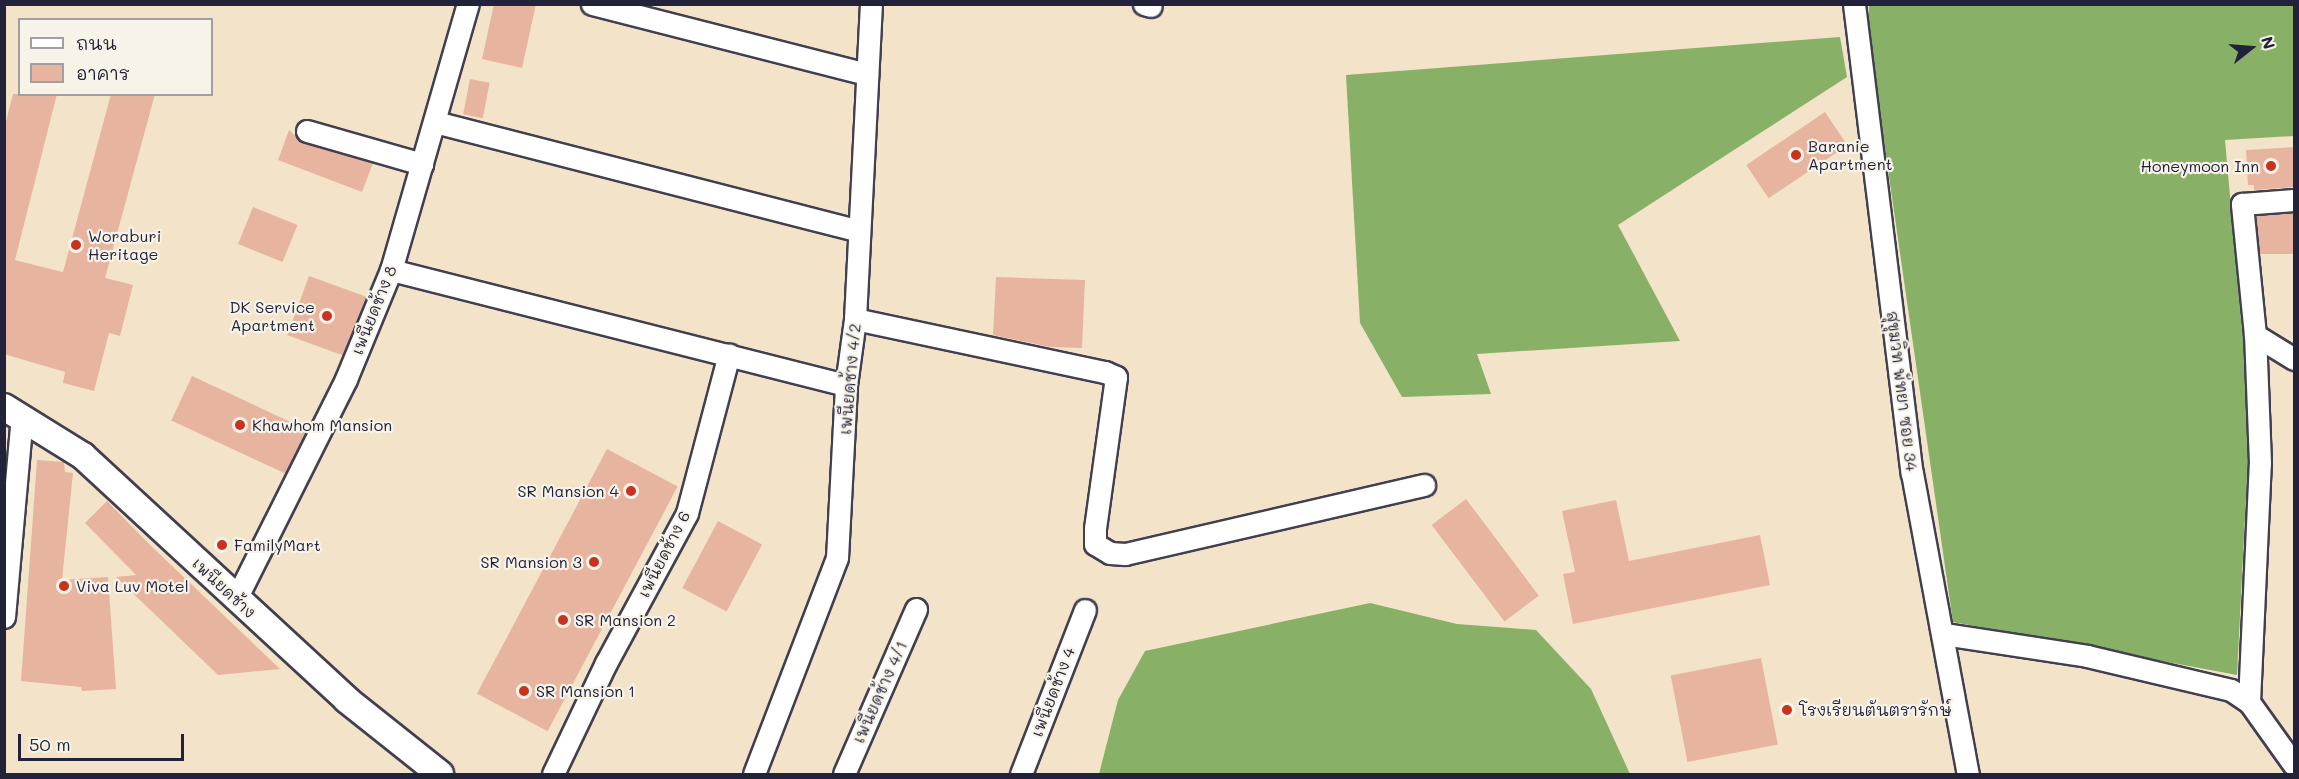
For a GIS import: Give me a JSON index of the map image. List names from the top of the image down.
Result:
{
  "streets": {
    "street": [
      "เพนียดช้าง 8",
      "เพนียดช้าง 4/2",
      "สุขุมวิท พัทยา ซอย 34",
      "เพนียดช้าง 6",
      "เพนียดช้าง",
      "เพนียดช้าง 4/1",
      "เพนียดช้าง 4"
    ]
  },
  "crossings": [
    ["เพนียดช้าง 8", "เพนียดช้าง"]
  ],
  "places": [
    "Baranie Apartment",
    "Honeymoon Inn",
    "Woraburi Heritage",
    "DK Service Apartment",
    "Khawhom Mansion",
    "SR Mansion 4",
    "FamilyMart",
    "SR Mansion 3",
    "Viva Luv Motel",
    "SR Mansion 2",
    "SR Mansion 1",
    "โรงเรียนตันตรารักษ์"
  ],
  "legend": ["ถนน", "อาคาร"],
  "scale_bar": "50 m",
  "north": "right"
}
